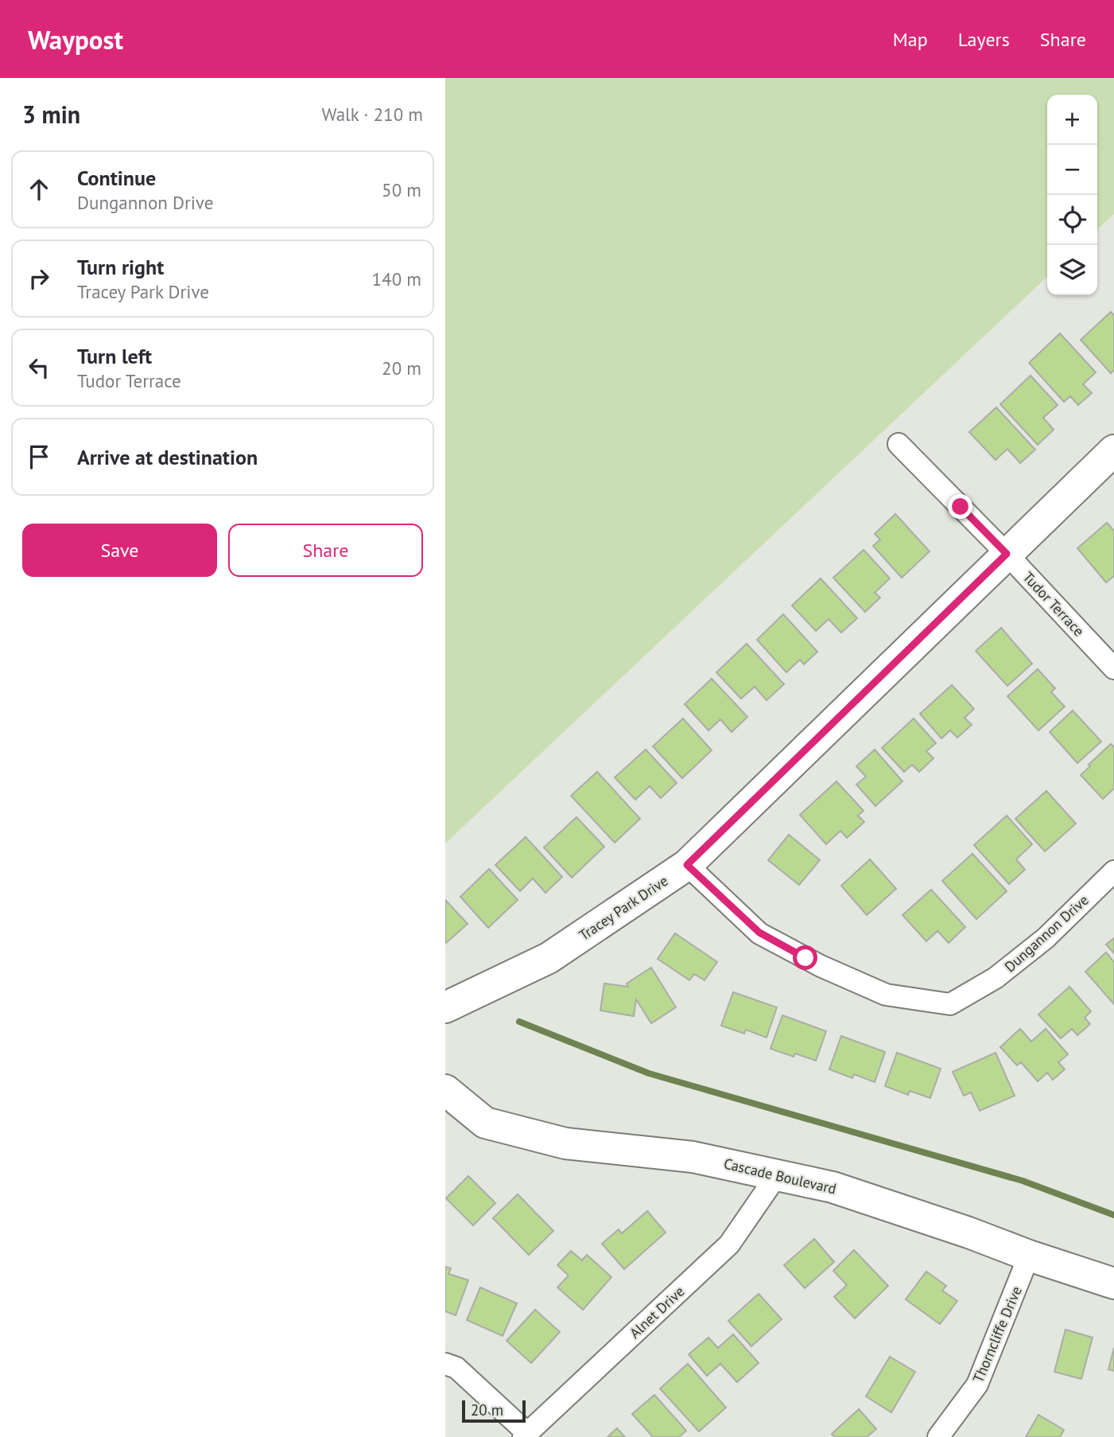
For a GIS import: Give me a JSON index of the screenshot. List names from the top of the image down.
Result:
{
  "streets": {
    "street": [
      "Tudor Terrace",
      "Tracey Park Drive",
      "Dungannon Drive",
      "Cascade Boulevard",
      "Alnet Drive",
      "Thorncliffe Drive"
    ]
  },
  "crossings": [
    ["Tudor Terrace", "Tracey Park Drive"],
    ["Tracey Park Drive", "Dungannon Drive"],
    ["Cascade Boulevard", "Alnet Drive"],
    ["Cascade Boulevard", "Thorncliffe Drive"]
  ],
  "scale_bar": "20 m",
  "page": {
    "header": "Waypost",
    "nav": ["Map", "Layers", "Share"],
    "heading": ["3 min", "Walk · 210 m"],
    "map_buttons": ["+", "−"],
    "list": [
      ["Continue", "Dungannon Drive", "50 m"],
      ["Turn right", "Tracey Park Drive", "140 m"],
      ["Turn left", "Tudor Terrace", "20 m"],
      "Arrive at destination"
    ],
    "buttons": ["Save", "Share"],
    "scale": "20 m"
  }
}
